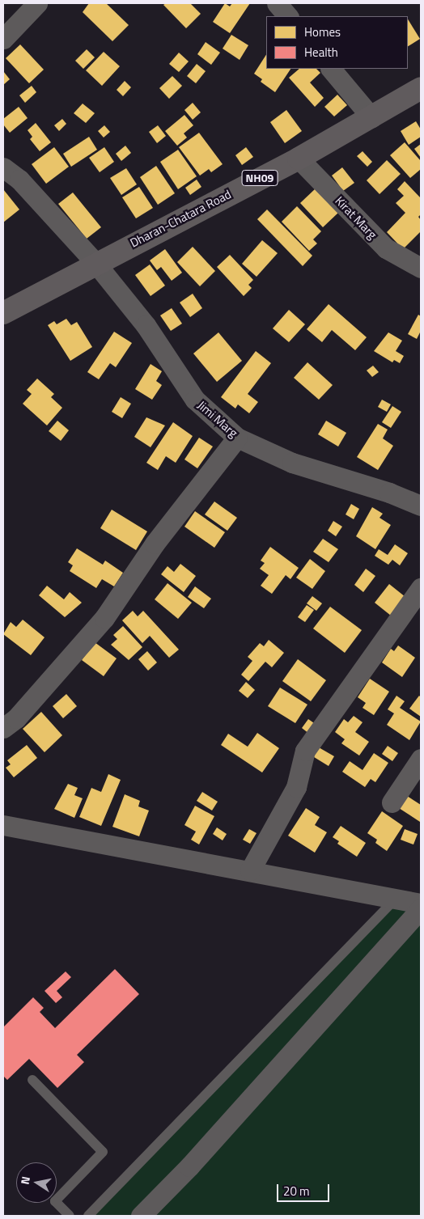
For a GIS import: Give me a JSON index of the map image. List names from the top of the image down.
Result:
{
  "streets": {
    "main road": ["NH09", "Dharan-Chatara Road"],
    "street": ["Kirat Marg", "Jimi Marg"]
  },
  "crossings": [
    ["Kirat Marg", "Dharan-Chatara Road"],
    ["Dharan-Chatara Road", "Jimi Marg"]
  ],
  "legend": ["Homes", "Health"],
  "scale_bar": "20 m",
  "north": "left"
}
